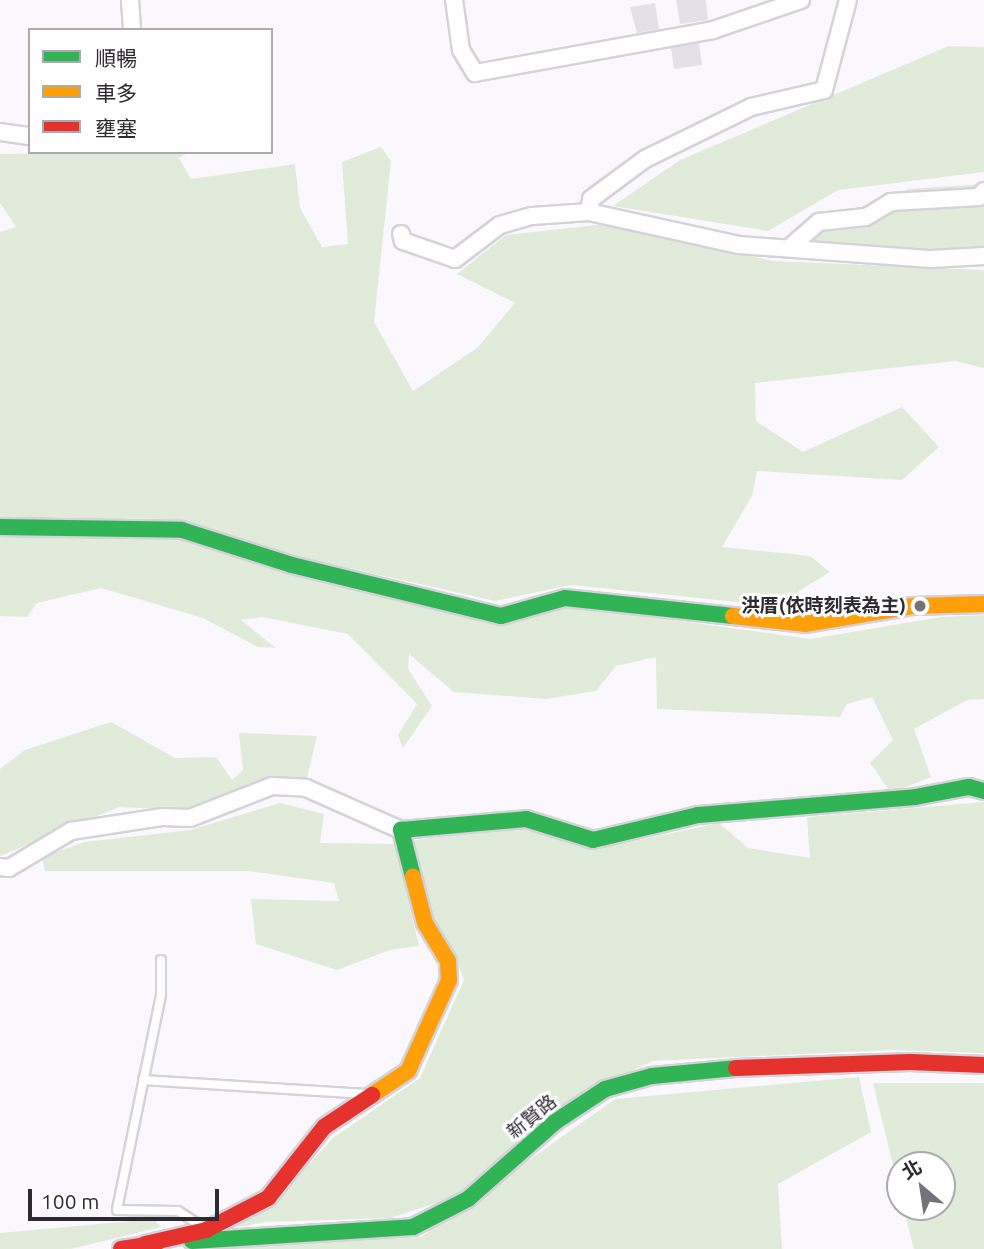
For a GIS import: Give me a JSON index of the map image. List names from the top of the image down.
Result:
{
  "streets": {
    "street": ["新賢路"]
  },
  "places": ["洪厝(依時刻表為主)"],
  "legend": ["順暢", "車多", "壅塞"],
  "scale_bar": "100 m",
  "north": "top left"
}
